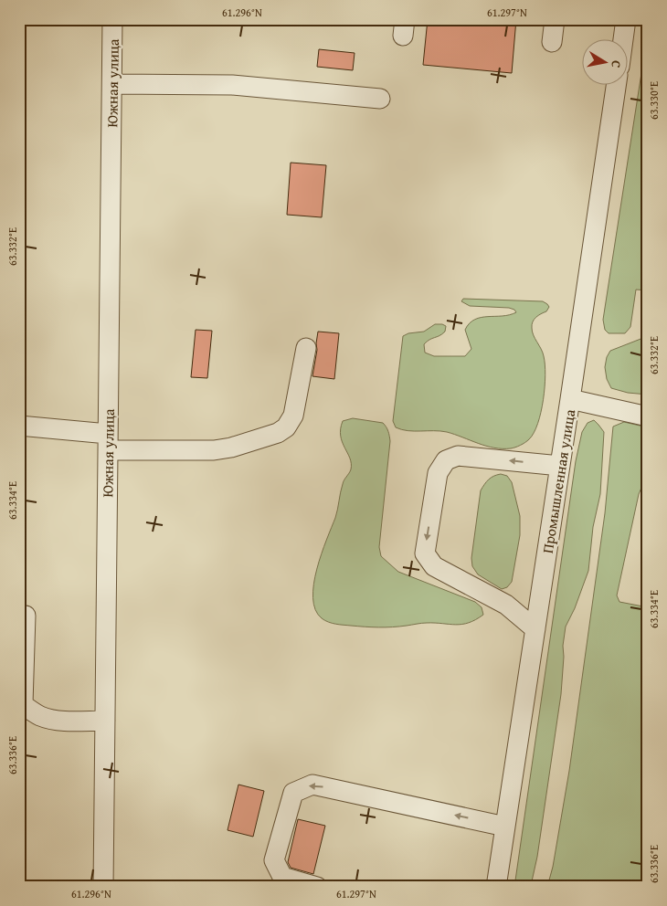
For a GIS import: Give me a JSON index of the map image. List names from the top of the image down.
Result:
{
  "streets": {
    "street": ["Южная улица", "Промышленная улица"]
  },
  "north": "right",
  "coordinates": [
    "61.296°N",
    "61.297°N",
    "63.330°E",
    "63.332°E",
    "63.334°E",
    "63.336°E"
  ]
}
